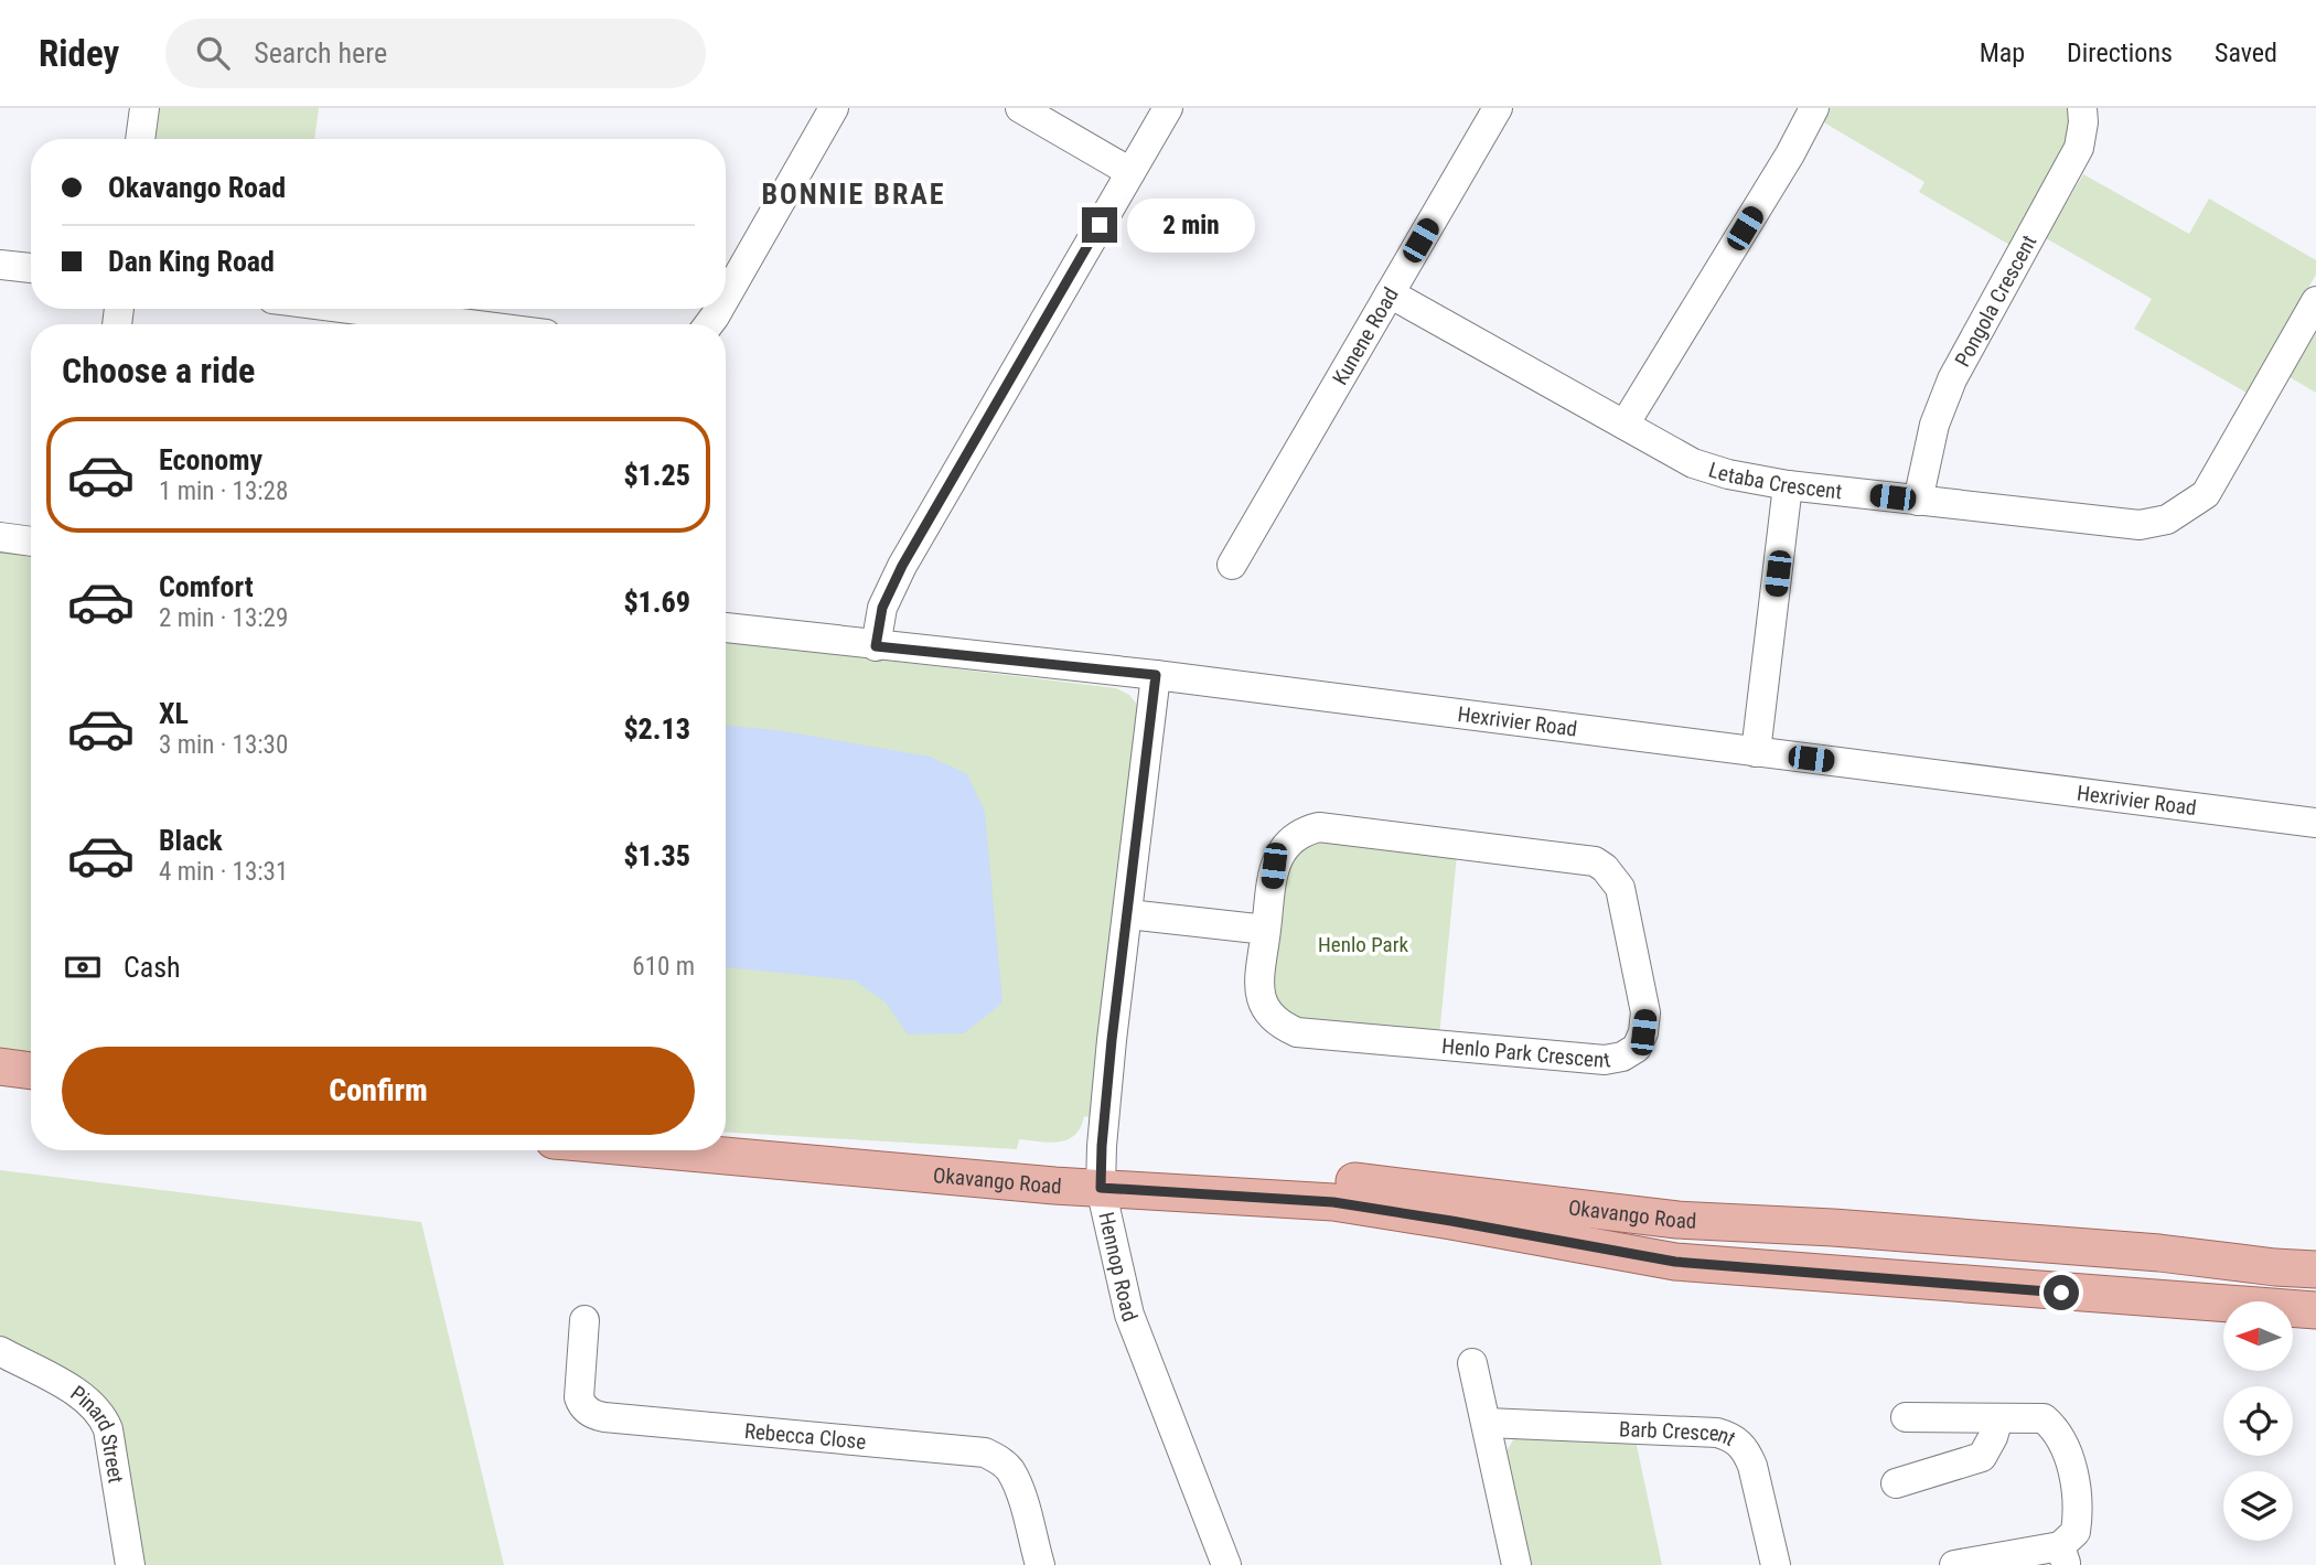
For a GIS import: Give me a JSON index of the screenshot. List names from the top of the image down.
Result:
{
  "streets": {
    "main road": ["Okavango Road"],
    "street": [
      "Pongola Crescent",
      "Kunene Road",
      "Letaba Crescent",
      "Hexrivier Road",
      "Henlo Park Crescent",
      "Hennop Road",
      "Rebecca Close",
      "Barb Crescent",
      "Pinard Street"
    ]
  },
  "crossings": [
    ["Pongola Crescent", "Letaba Crescent"],
    ["Kunene Road", "Letaba Crescent"],
    ["Hexrivier Road", "Hennop Road"],
    ["Okavango Road", "Hennop Road"]
  ],
  "districts": ["BONNIE BRAE"],
  "parks": ["Henlo Park"],
  "north": "left",
  "page": {
    "header": "Ridey",
    "search": "Search here",
    "nav": ["Map", "Directions", "Saved"],
    "banner": ["Okavango Road", "Dan King Road"],
    "bubble": "2 min",
    "heading": "Choose a ride",
    "list": [
      {
        "name": "Economy",
        "note": "1 min · 13:28",
        "value": "$1.25"
      },
      {
        "name": "Comfort",
        "note": "2 min · 13:29",
        "value": "$1.69"
      },
      {
        "name": "XL",
        "note": "3 min · 13:30",
        "value": "$2.13"
      },
      {
        "name": "Black",
        "note": "4 min · 13:31",
        "value": "$1.35"
      }
    ],
    "pay": ["Cash", "610 m"],
    "buttons": "Confirm"
  }
}
